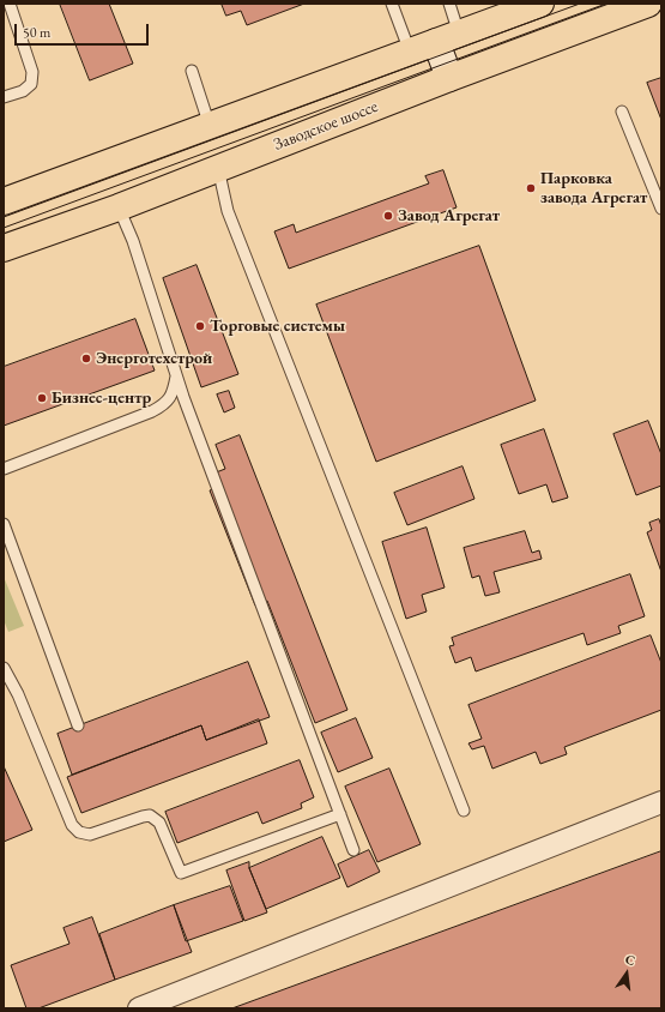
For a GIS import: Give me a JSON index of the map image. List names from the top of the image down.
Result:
{
  "streets": {
    "main road": ["Заводское шоссе"]
  },
  "places": [
    "Парковка завода Агрегат",
    "Завод Агрегат",
    "Торговые системы",
    "Энерготехстрой",
    "Бизнес-центр"
  ],
  "scale_bar": "50 m",
  "north": "top"
}
